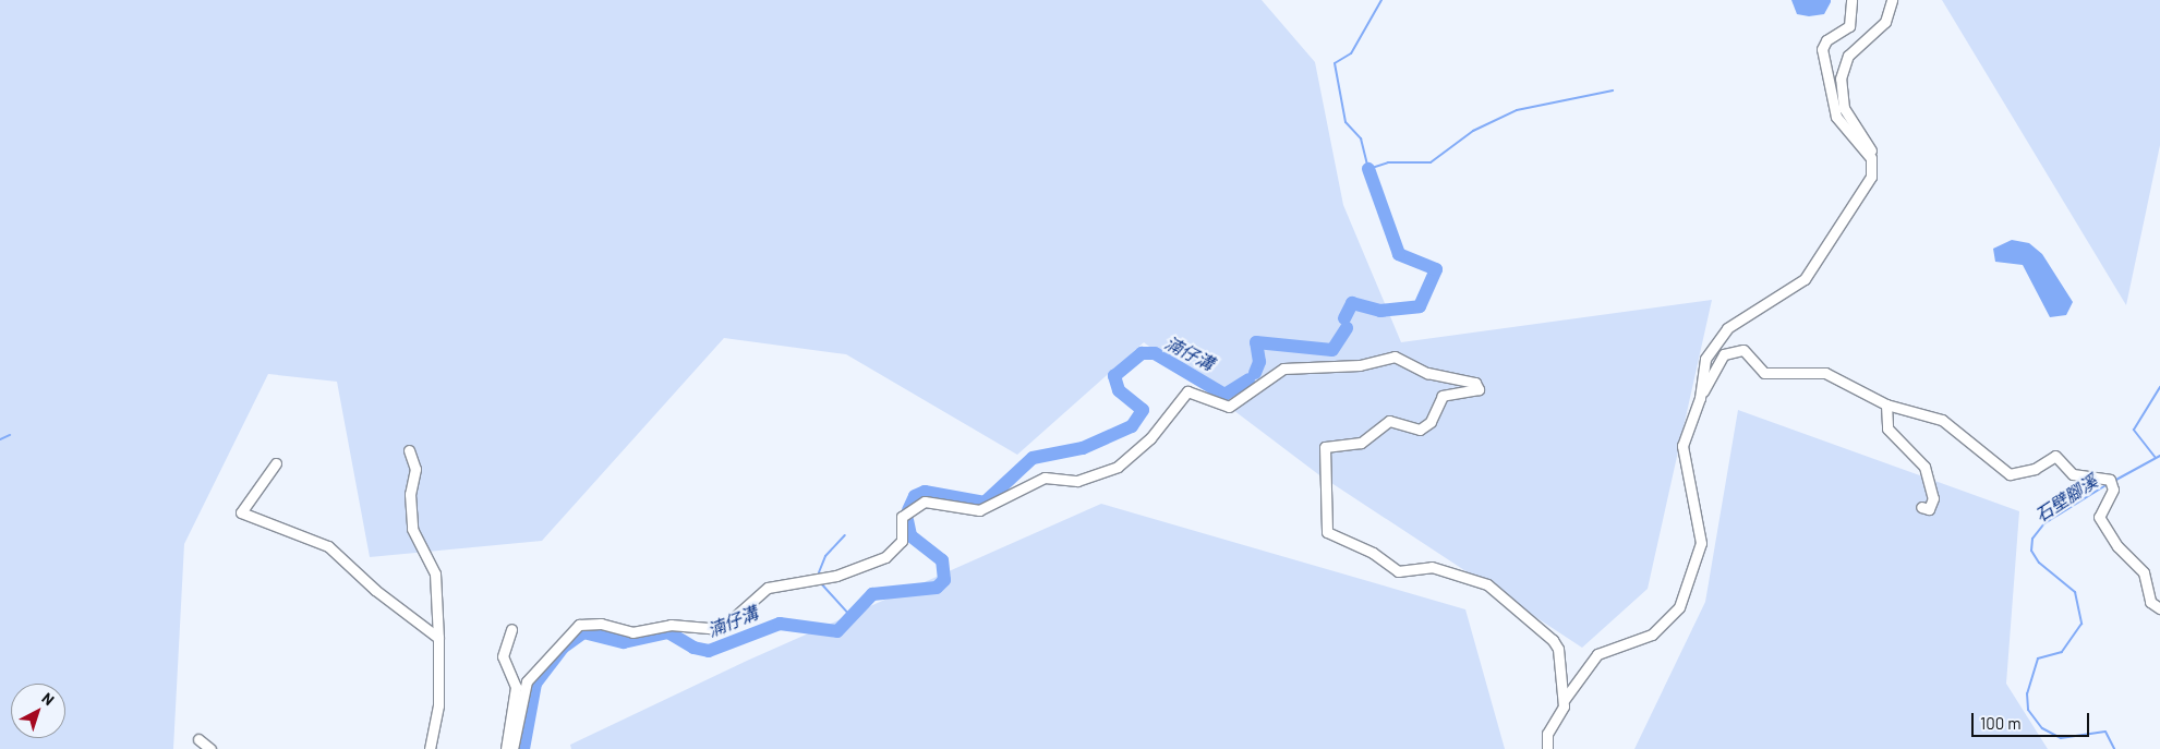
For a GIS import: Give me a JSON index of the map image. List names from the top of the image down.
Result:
{
  "water": ["湳仔溝", "石壁腳溪"],
  "scale_bar": "100 m",
  "north": "top right"
}
